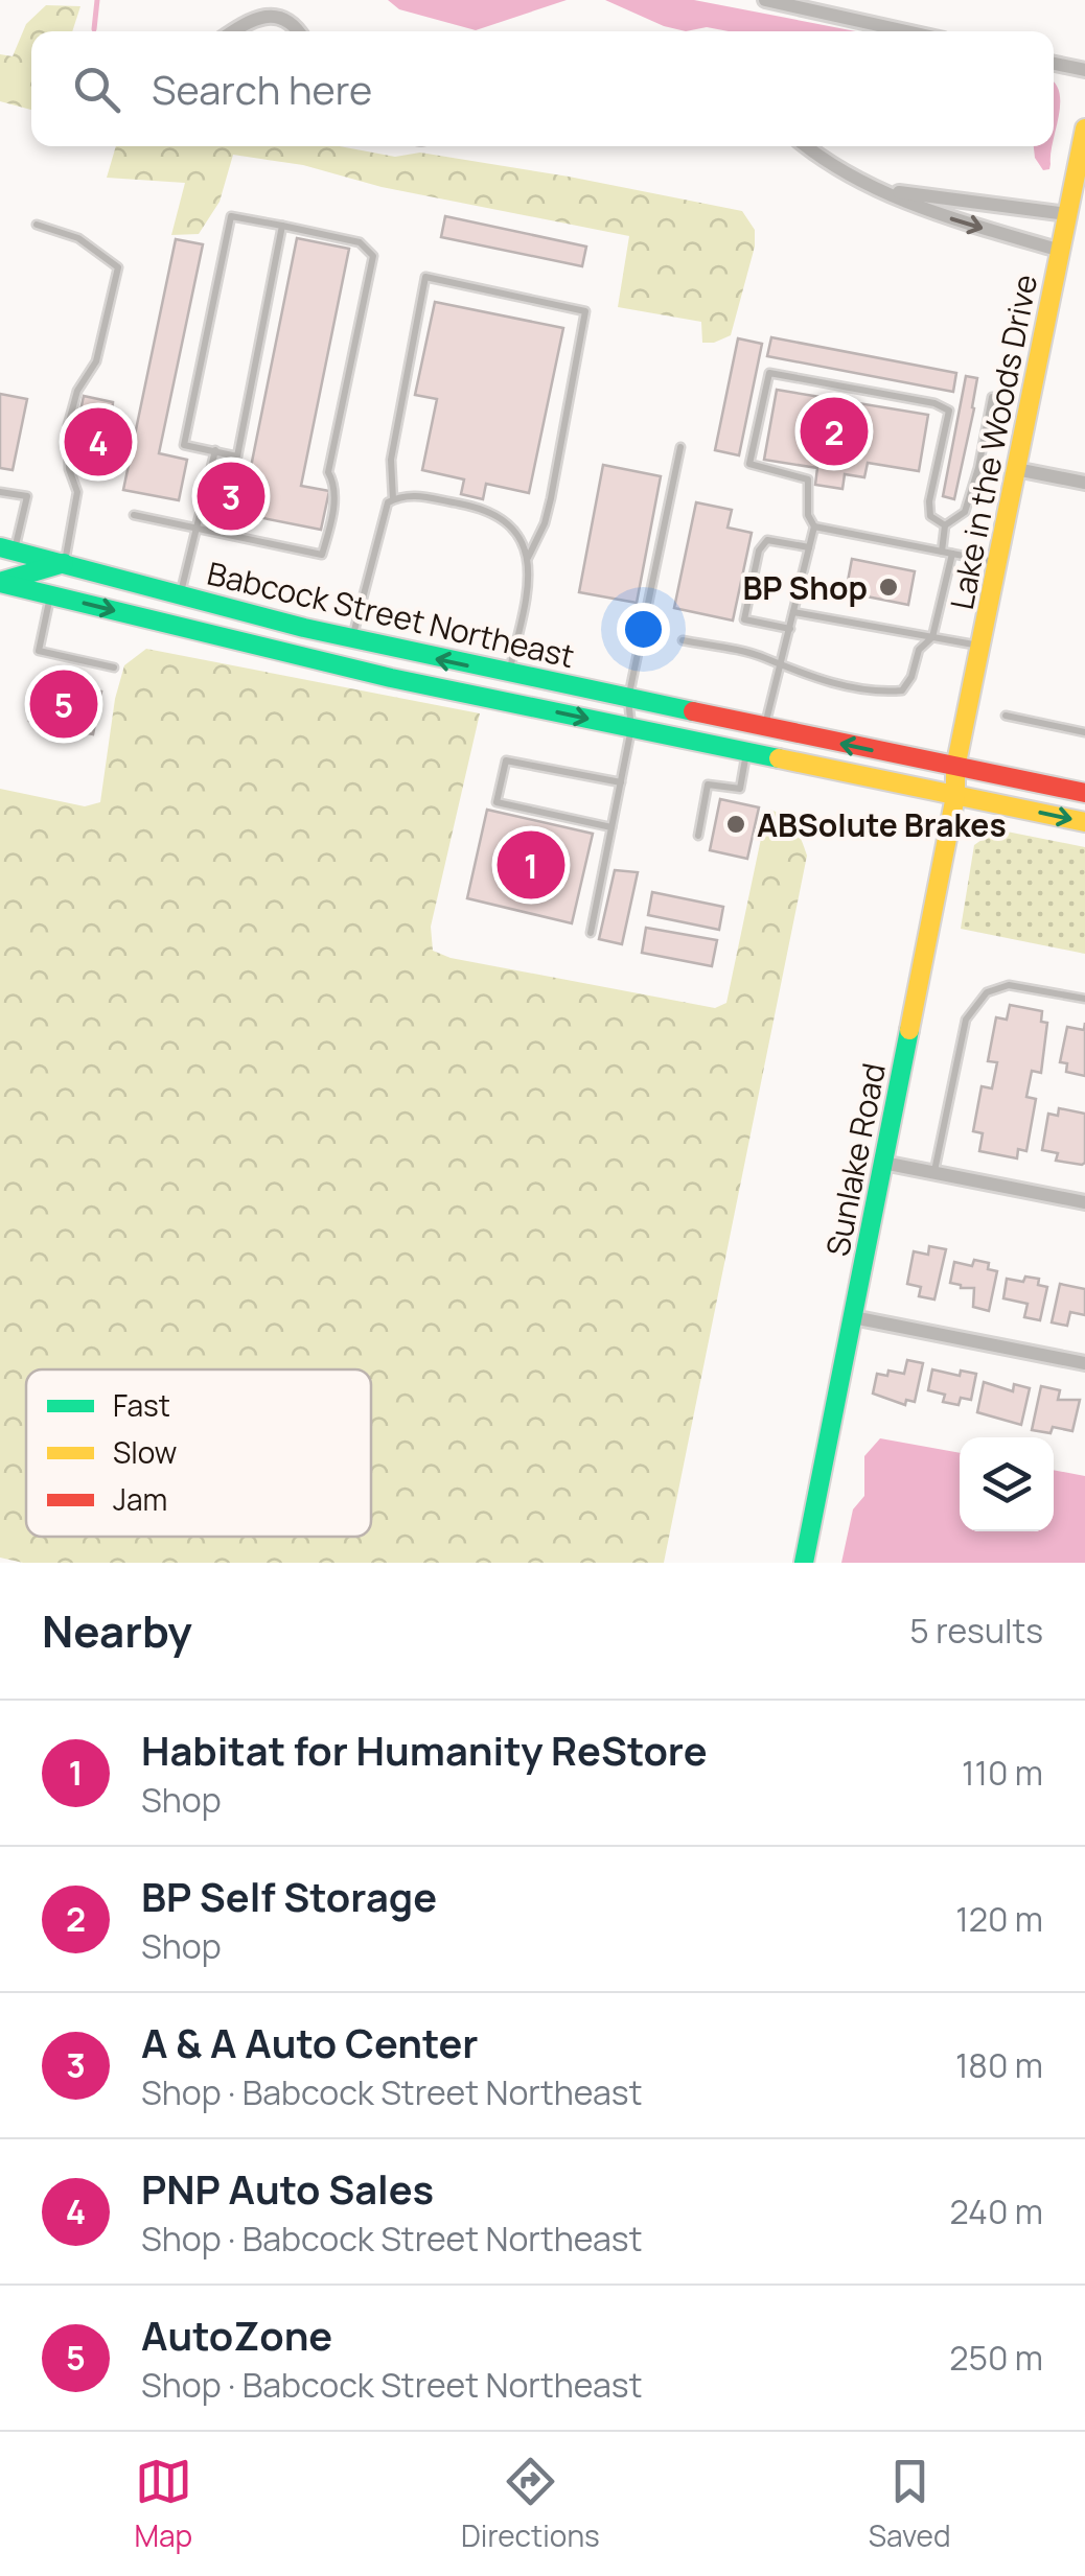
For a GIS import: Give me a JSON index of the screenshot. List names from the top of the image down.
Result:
{
  "streets": {
    "main road": ["Lake in the Woods Drive", "Babcock Street Northeast", "Sunlake Road"]
  },
  "crossings": [
    ["Lake in the Woods Drive", "Babcock Street Northeast"],
    ["Lake in the Woods Drive", "Sunlake Road"],
    ["Babcock Street Northeast", "Sunlake Road"]
  ],
  "places": ["BP Shop", "ABSolute Brakes"],
  "legend": ["Fast", "Slow", "Jam"],
  "page": {
    "search": "Search here",
    "pins": [
      "2",
      "4",
      "3",
      "5",
      "1"
    ],
    "heading": ["Nearby", "5 results"],
    "list": [
      {
        "mark": "1",
        "name": "Habitat for Humanity ReStore",
        "note": "Shop",
        "value": "110 m"
      },
      {
        "mark": "2",
        "name": "BP Self Storage",
        "note": "Shop",
        "value": "120 m"
      },
      {
        "mark": "3",
        "name": "A & A Auto Center",
        "note": "Shop · Babcock Street Northeast",
        "value": "180 m"
      },
      {
        "mark": "4",
        "name": "PNP Auto Sales",
        "note": "Shop · Babcock Street Northeast",
        "value": "240 m"
      },
      {
        "mark": "5",
        "name": "AutoZone",
        "note": "Shop · Babcock Street Northeast",
        "value": "250 m"
      }
    ],
    "nav": ["Map", "Directions", "Saved"]
  }
}
